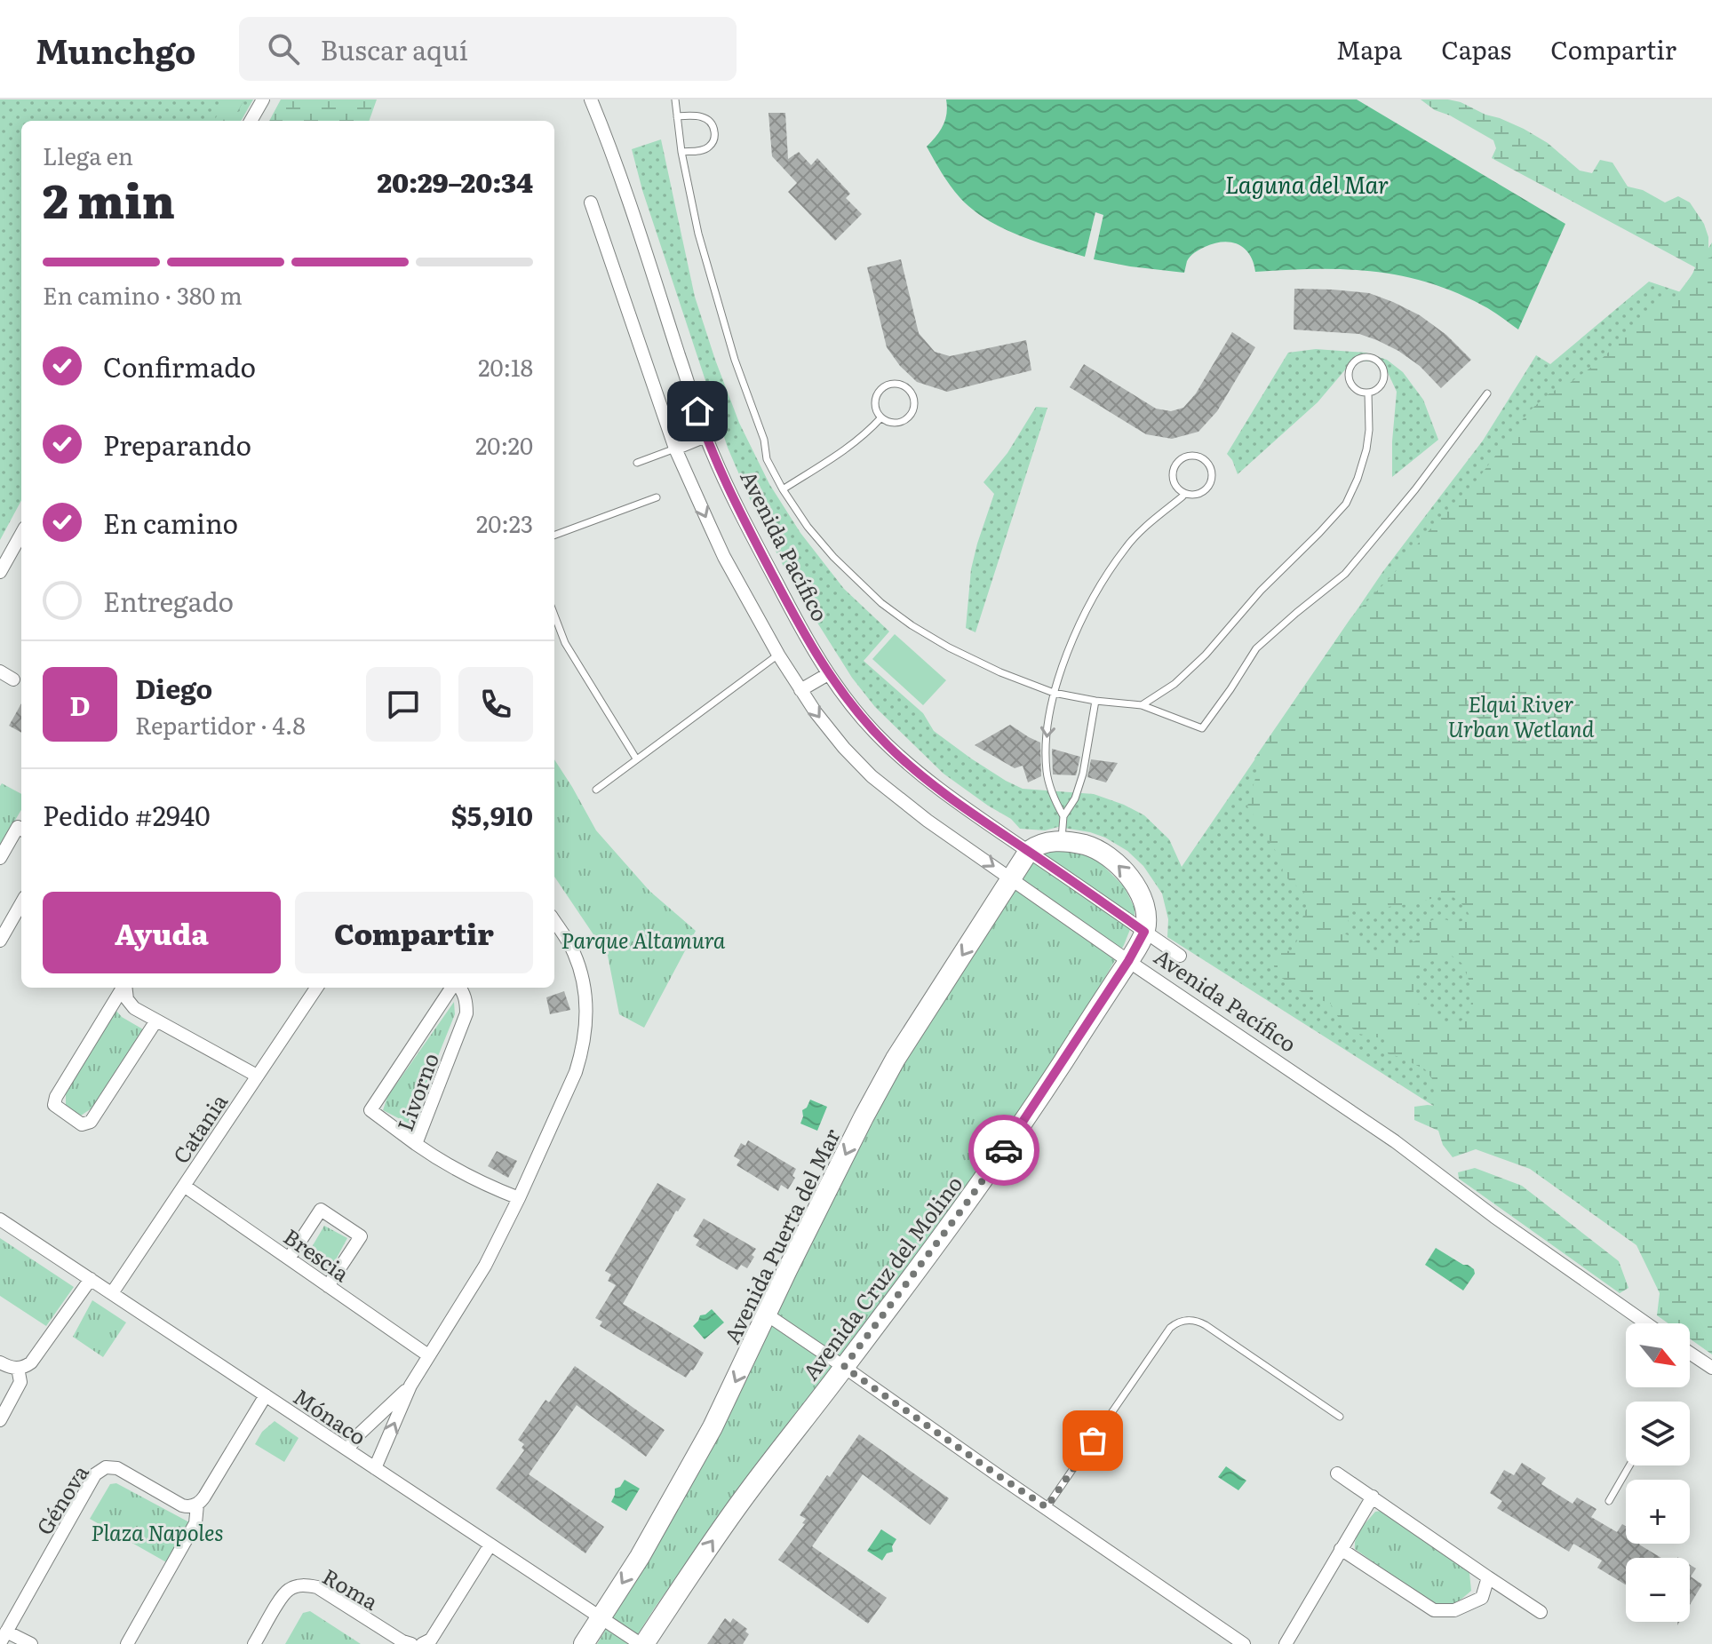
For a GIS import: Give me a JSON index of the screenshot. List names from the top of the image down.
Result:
{
  "streets": {
    "street": [
      "Avenida Pacífico",
      "Livorno",
      "Catania",
      "Avenida Puerta del Mar",
      "Brescia",
      "Avenida Cruz del Molino",
      "Mónaco",
      "Génova",
      "Roma"
    ]
  },
  "crossings": [
    ["Avenida Pacífico", "Avenida Puerta del Mar"],
    ["Avenida Pacífico", "Avenida Cruz del Molino"],
    ["Catania", "Brescia"],
    ["Catania", "Mónaco"],
    ["Avenida Puerta del Mar", "Mónaco"],
    ["Avenida Cruz del Molino", "Mónaco"]
  ],
  "one_way": ["Avenida Puerta del Mar", "Avenida Cruz del Molino"],
  "water": ["Laguna del Mar"],
  "parks": ["Elqui River Urban Wetland", "Parque Altamura", "Plaza Napoles"],
  "north": "bottom right",
  "page": {
    "header": "Munchgo",
    "search": "Buscar aquí",
    "nav": ["Mapa", "Capas", "Compartir"],
    "heading": ["2 min", "Llega en", "20:29–20:34"],
    "panel": [
      "Diego",
      "Repartidor · 4.8",
      "Pedido #2940",
      "$5,910"
    ],
    "bar": "En camino · 380 m",
    "list": [
      ["Confirmado", "20:18"],
      ["Preparando", "20:20"],
      ["En camino", "20:23"],
      "Entregado"
    ],
    "round": "D",
    "buttons": ["Ayuda", "Compartir"],
    "map_buttons": ["+", "−"]
  }
}
